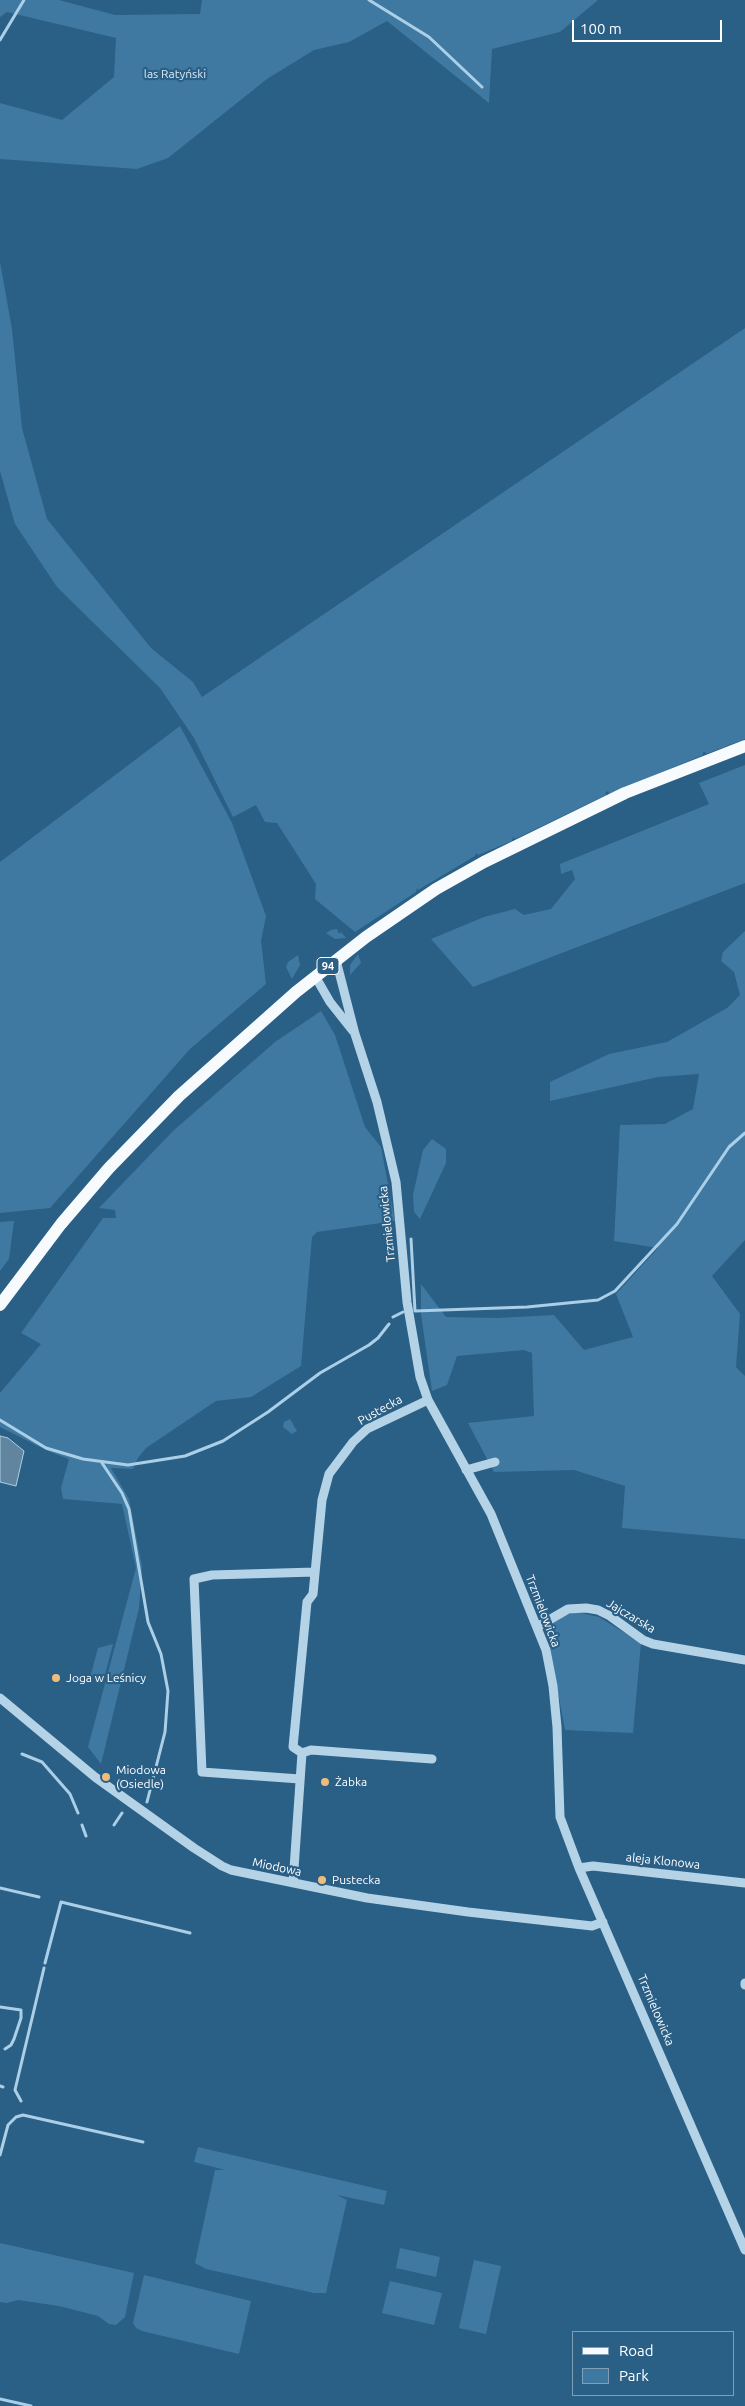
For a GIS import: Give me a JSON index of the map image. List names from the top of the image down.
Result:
{
  "streets": {
    "main road": ["94"],
    "street": [
      "Trzmielowicka",
      "Pustecka",
      "Jajczarska",
      "aleja Klonowa",
      "Miodowa"
    ]
  },
  "crossings": [
    ["94", "Trzmielowicka"],
    ["Trzmielowicka", "Pustecka"],
    ["Trzmielowicka", "Jajczarska"],
    ["Trzmielowicka", "aleja Klonowa"],
    ["Trzmielowicka", "Miodowa"],
    ["Pustecka", "Miodowa"]
  ],
  "parks": ["las Ratyński"],
  "places": [
    "Joga w Leśnicy",
    "Miodowa (Osiedle)",
    "Żabka",
    "Pustecka"
  ],
  "legend": ["Road", "Park"],
  "scale_bar": "100 m"
}
